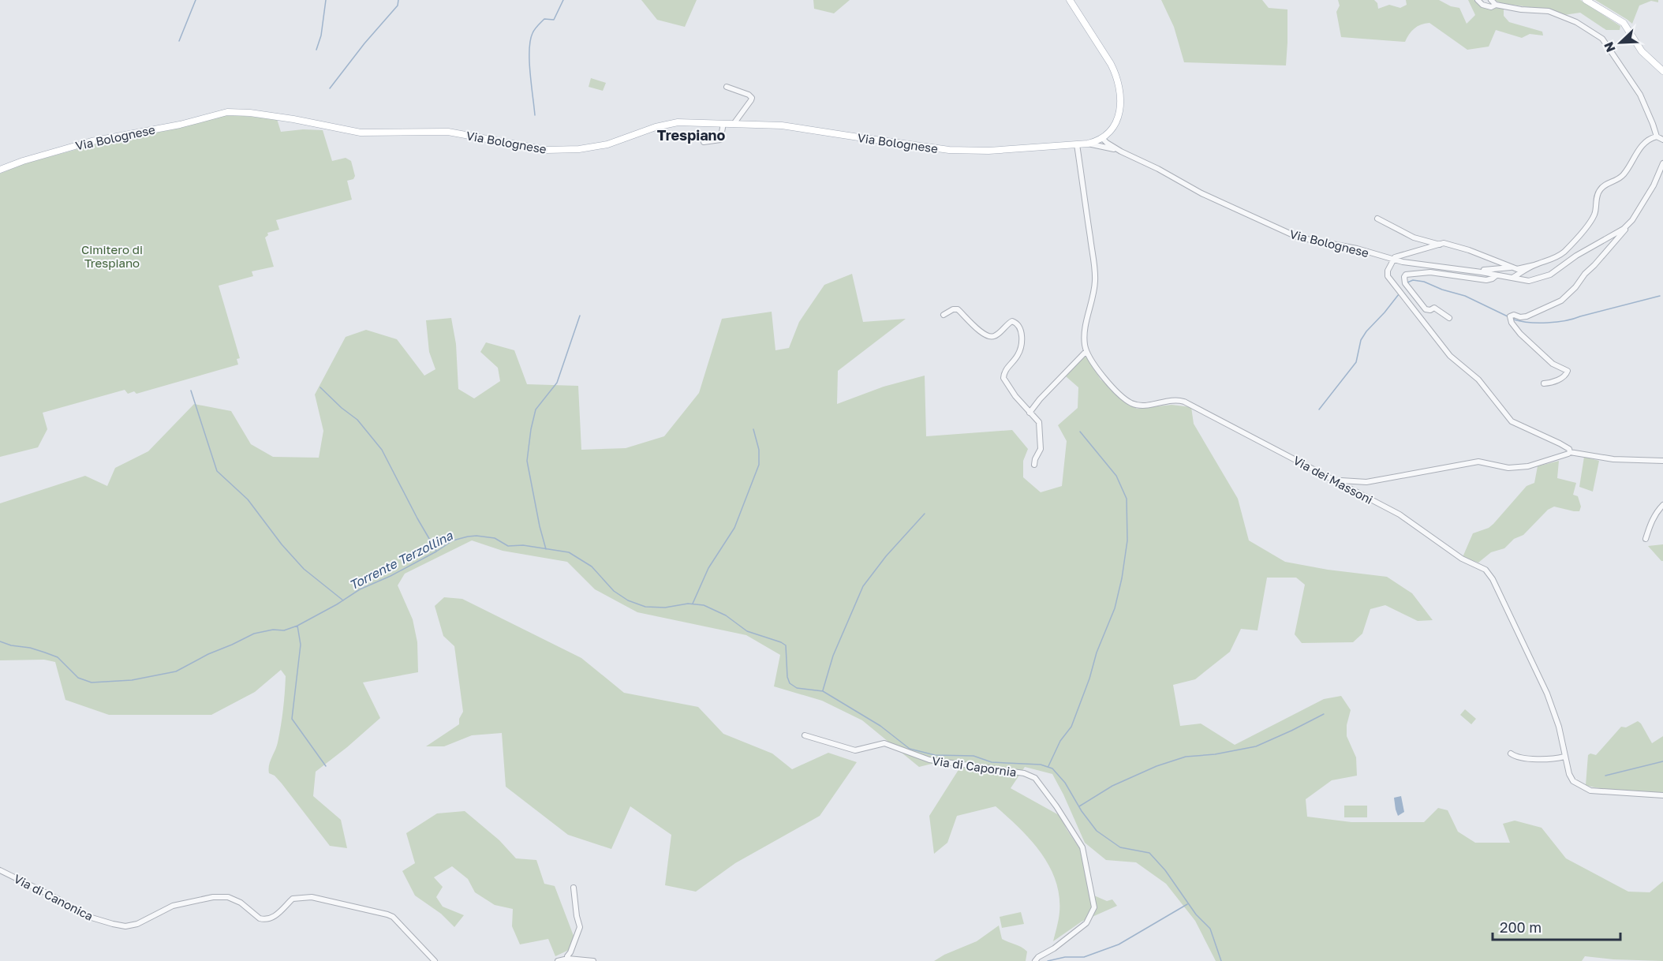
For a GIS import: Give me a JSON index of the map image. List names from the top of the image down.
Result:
{
  "streets": {
    "main road": ["Via Bolognese"],
    "street": ["Via dei Massoni", "Via di Capornia", "Via di Canonica"]
  },
  "districts": ["Trespiano"],
  "water": ["Torrente Terzollina"],
  "parks": ["Cimitero di Trespiano"],
  "scale_bar": "200 m",
  "north": "bottom left"
}
